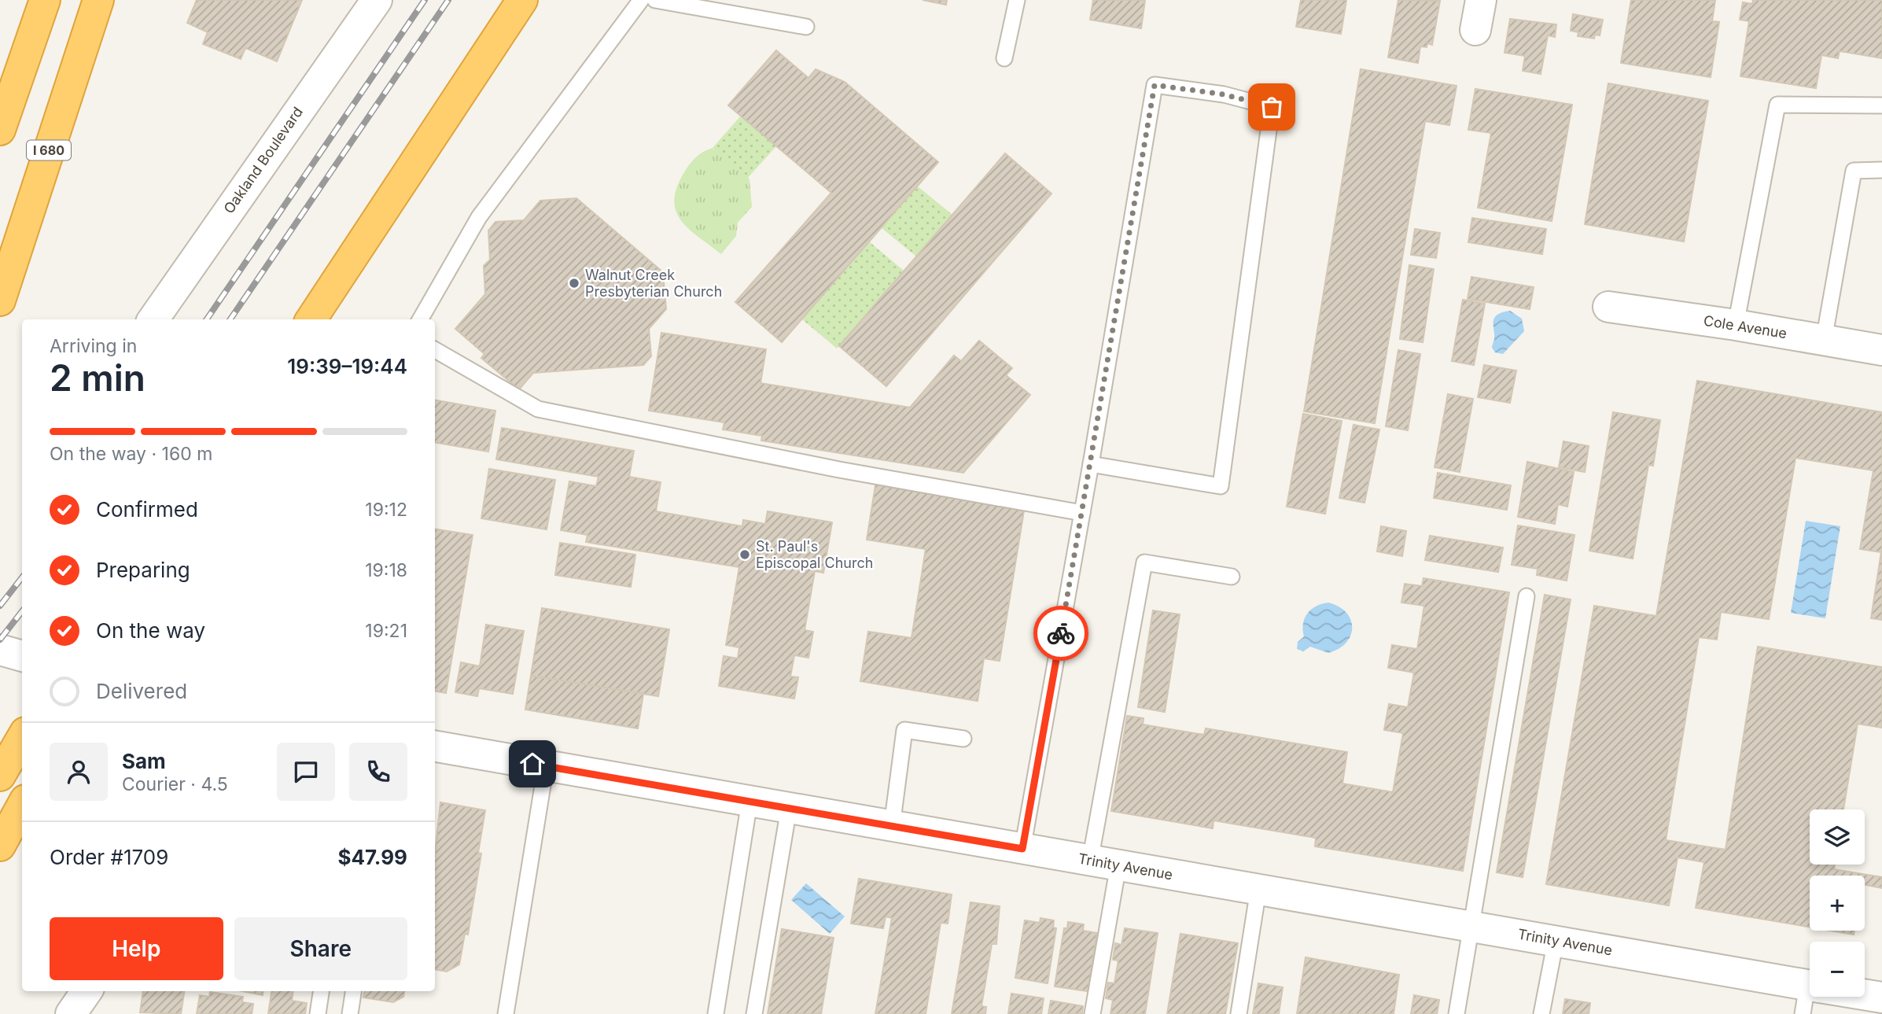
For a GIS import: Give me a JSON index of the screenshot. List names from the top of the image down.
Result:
{
  "streets": {
    "highway": ["I 680"],
    "street": ["Oakland Boulevard", "Cole Avenue", "Trinity Avenue"]
  },
  "places": ["Walnut Creek Presbyterian Church", "St. Paul's Episcopal Church"],
  "page": {
    "heading": ["2 min", "Arriving in", "19:39–19:44"],
    "panel": [
      "Sam",
      "Courier · 4.5",
      "Order #1709",
      "$47.99"
    ],
    "bar": "On the way · 160 m",
    "list": [
      ["Confirmed", "19:12"],
      ["Preparing", "19:18"],
      ["On the way", "19:21"],
      "Delivered"
    ],
    "map_buttons": ["+", "−"],
    "buttons": ["Help", "Share"]
  }
}
